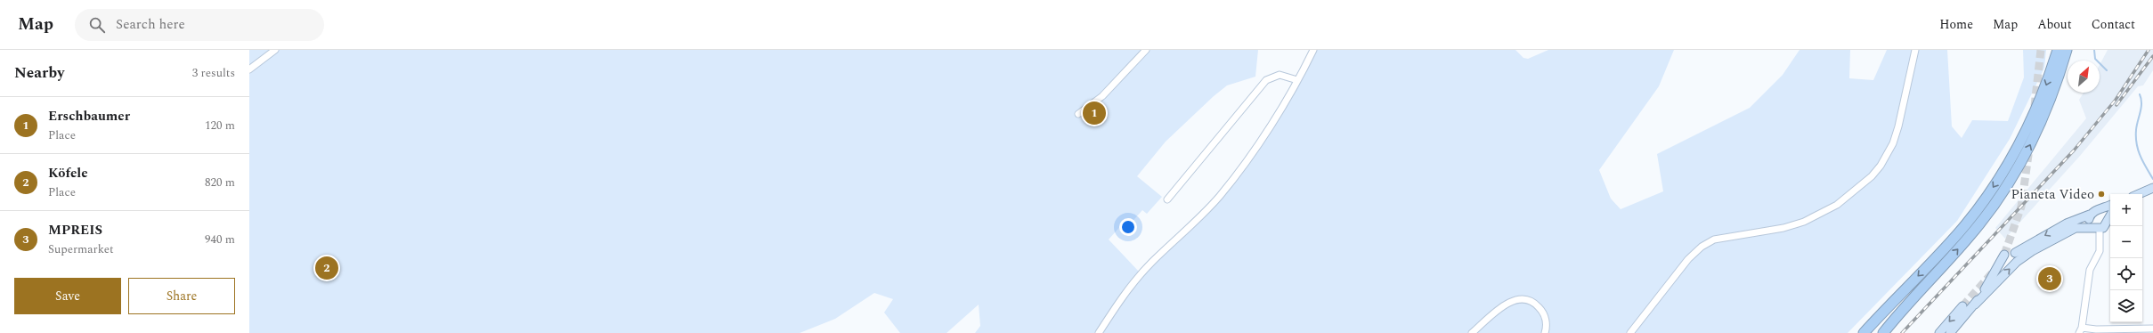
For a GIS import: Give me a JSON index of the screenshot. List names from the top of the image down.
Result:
{
  "places": ["Pianeta Video"],
  "north": "top right",
  "page": {
    "header": "Map",
    "search": "Search here",
    "nav": [
      "Home",
      "Map",
      "About",
      "Contact"
    ],
    "heading": ["Nearby", "3 results"],
    "list": [
      {
        "mark": "1",
        "name": "Erschbaumer",
        "note": "Place",
        "value": "120 m"
      },
      {
        "mark": "2",
        "name": "Köfele",
        "note": "Place",
        "value": "820 m"
      },
      {
        "mark": "3",
        "name": "MPREIS",
        "note": "Supermarket",
        "value": "940 m"
      }
    ],
    "pins": ["1", "2", "3"],
    "map_buttons": ["+", "−"],
    "buttons": ["Save", "Share"]
  }
}
